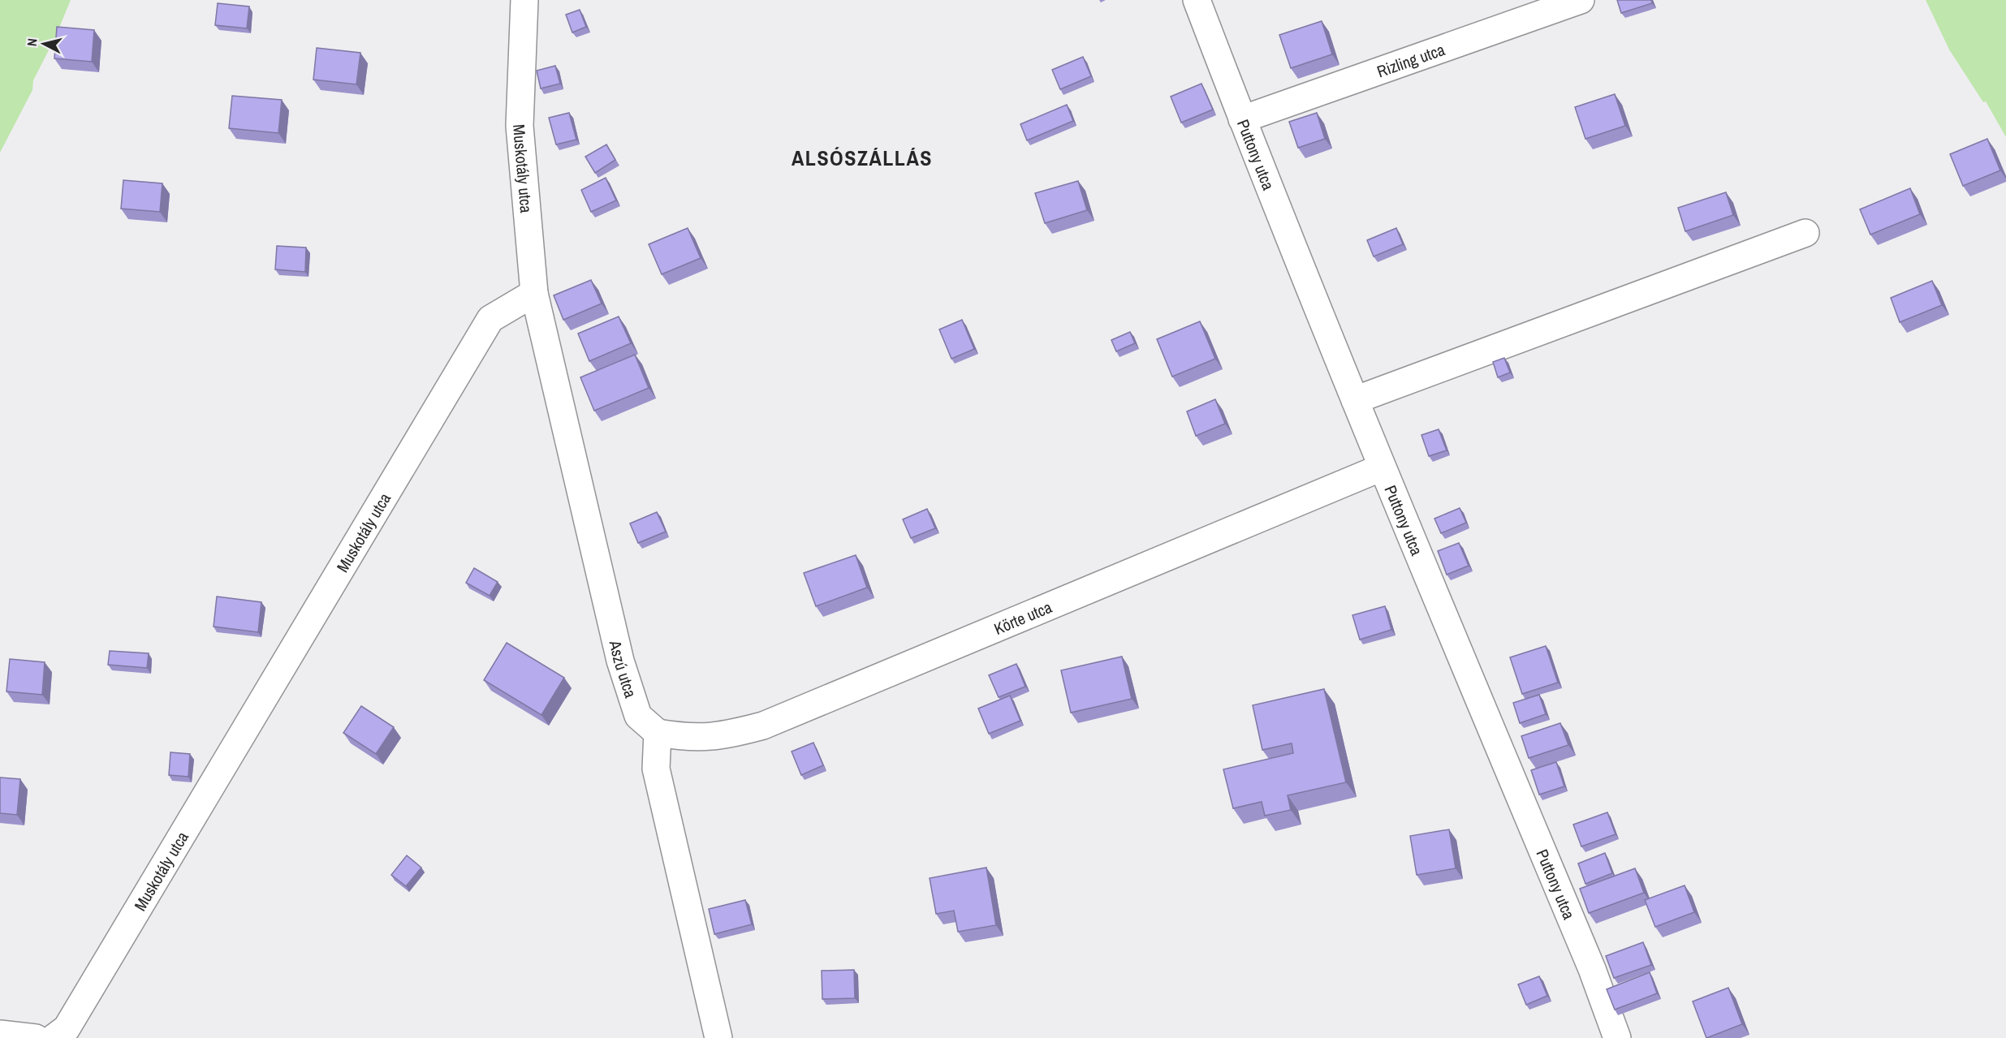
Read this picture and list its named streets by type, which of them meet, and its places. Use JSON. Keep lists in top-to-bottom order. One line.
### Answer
{"streets":{"street":["Rizling utca","Puttony utca","Muskotály utca","Körte utca","Aszú utca"]},"crossings":[["Rizling utca","Puttony utca"],["Puttony utca","Körte utca"],["Muskotály utca","Aszú utca"],["Körte utca","Aszú utca"]],"districts":["ALSÓSZÁLLÁS"],"north":"left"}
